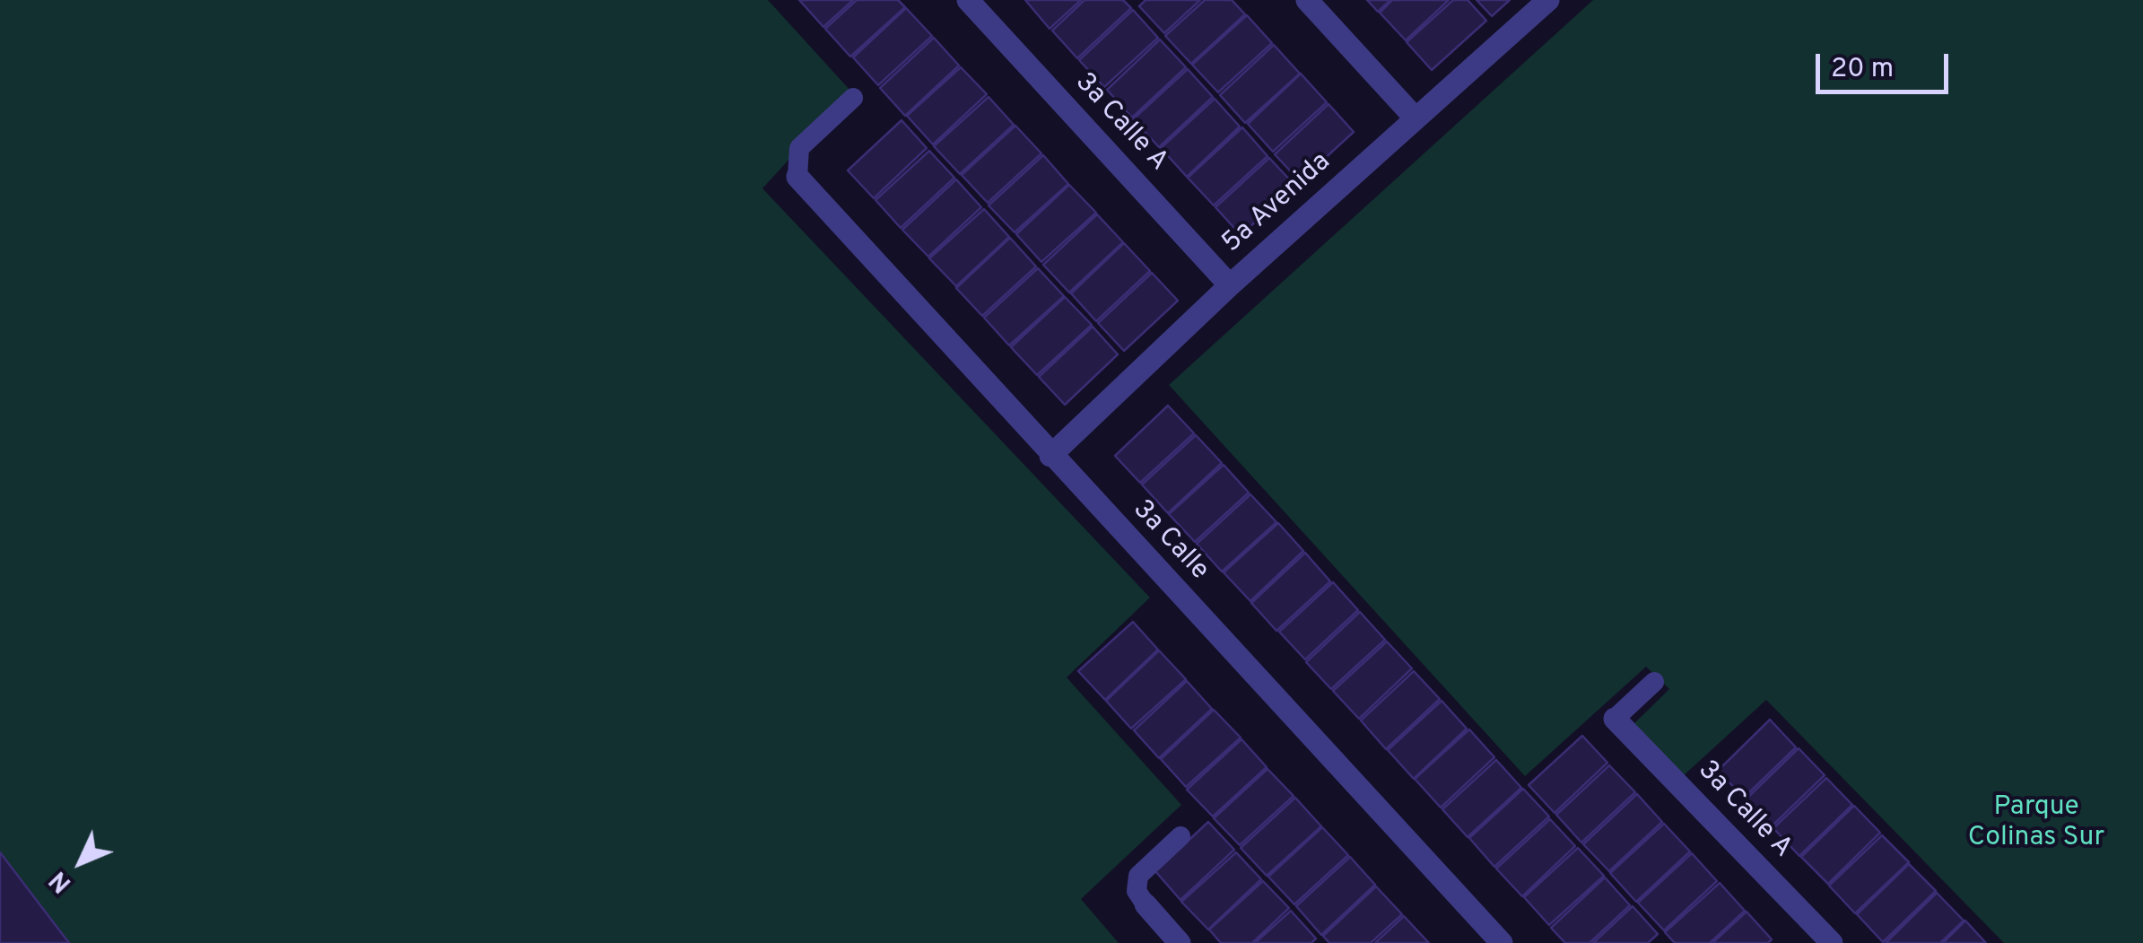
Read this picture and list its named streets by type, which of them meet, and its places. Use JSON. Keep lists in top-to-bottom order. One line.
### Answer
{"streets":{"street":["3a Calle A","5a Avenida","3a Calle"]},"crossings":[["3a Calle A","5a Avenida"],["5a Avenida","3a Calle"]],"parks":["Parque Colinas Sur"],"scale_bar":"20 m","north":"bottom left"}
